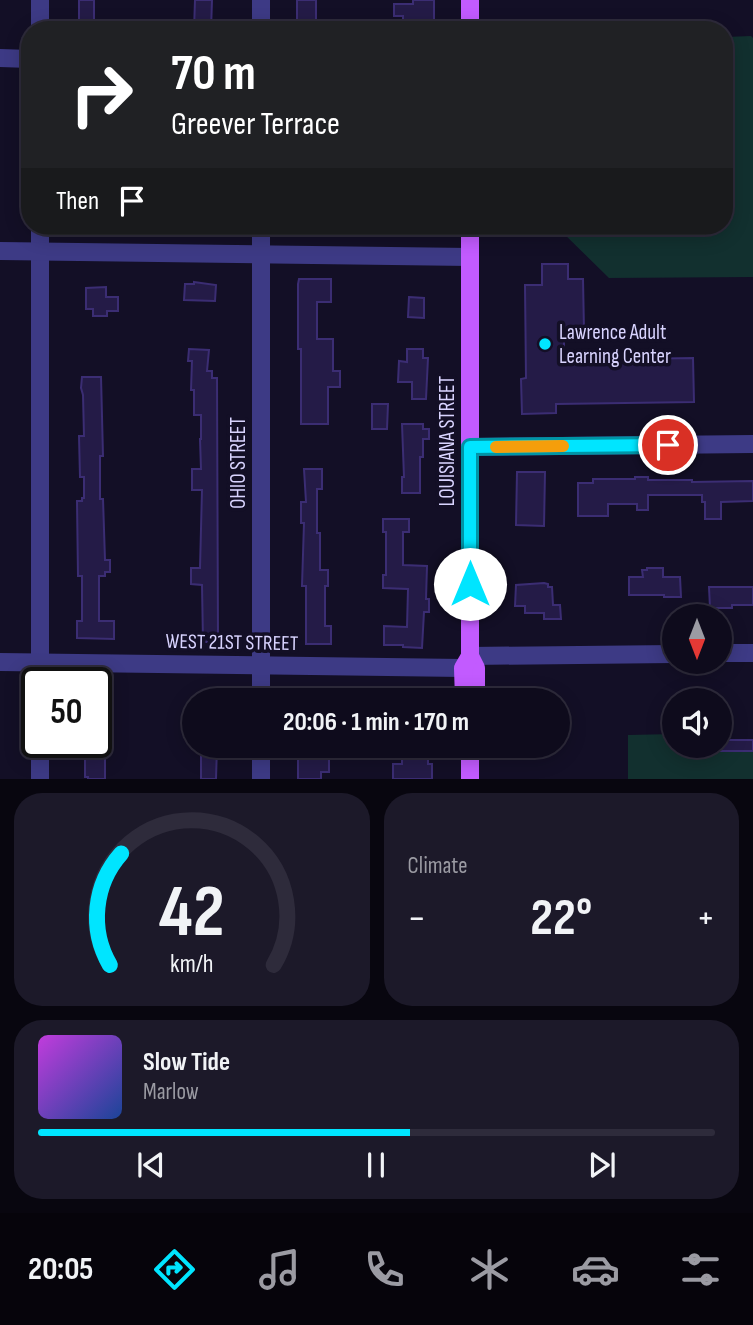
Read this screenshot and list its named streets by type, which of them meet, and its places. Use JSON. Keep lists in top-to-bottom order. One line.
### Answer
{"streets":{"main road":["LOUISIANA STREET"],"street":["OHIO STREET","WEST 21ST STREET"]},"crossings":[["LOUISIANA STREET","WEST 21ST STREET"],["OHIO STREET","WEST 21ST STREET"]],"places":["Lawrence Adult Learning Center"],"north":"bottom","page":{"turn":["70 m","Greever Terrace"],"then":"Then","limit":"50","trip":"20:06 · 1 min · 170 m","tile":"Climate","heat":["−","22°","+"],"song":["Slow Tide","Marlow"],"tabs":"20:05","gauge":["42","km/h"]}}
